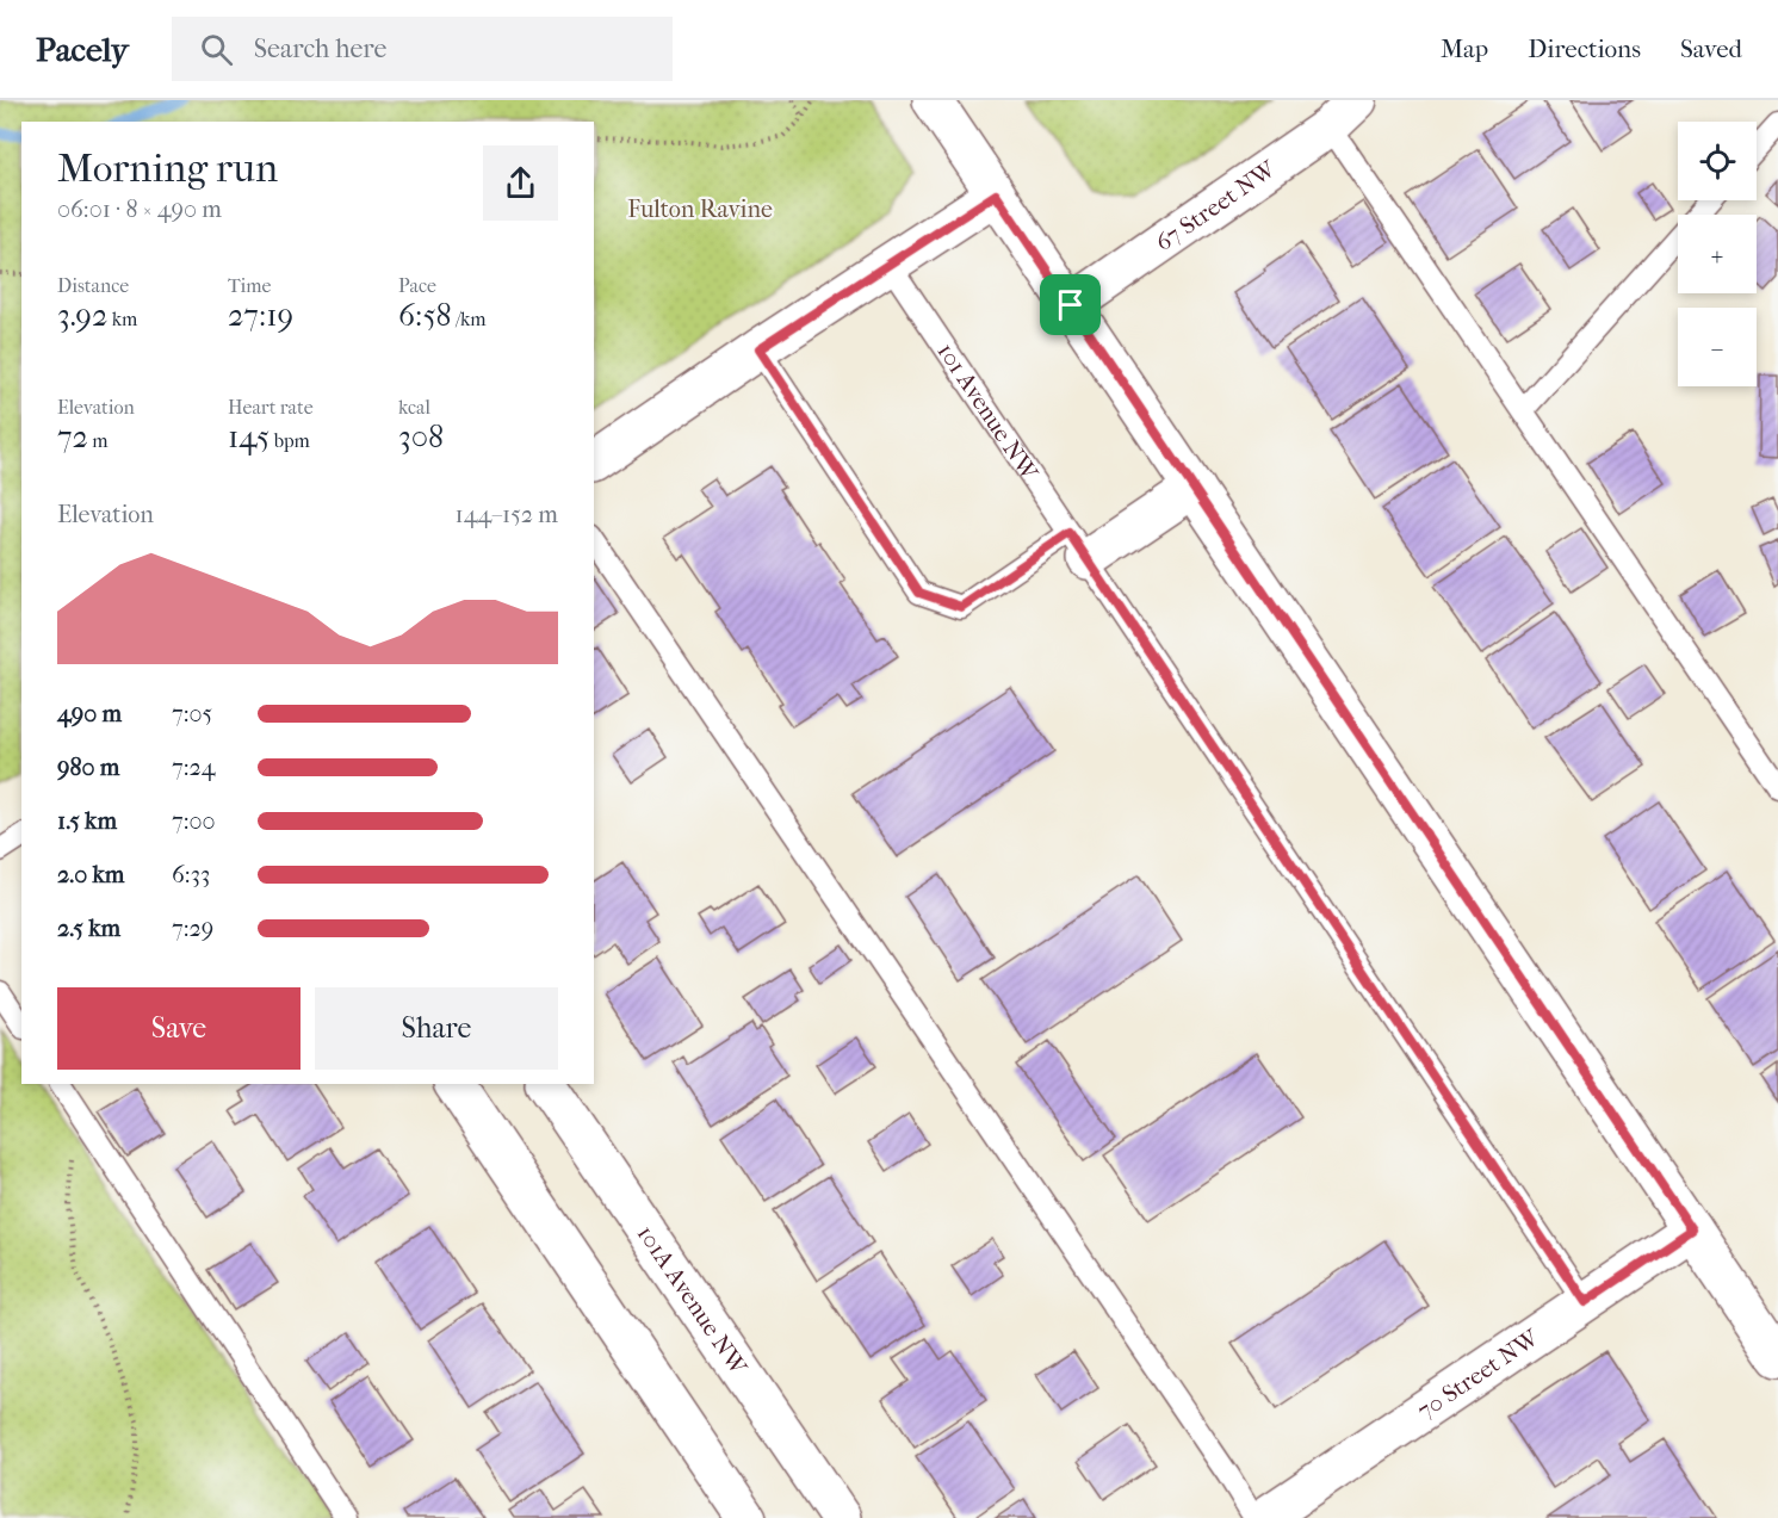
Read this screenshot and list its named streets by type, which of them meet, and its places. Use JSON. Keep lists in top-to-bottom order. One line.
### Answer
{"streets":{"street":["67 Street NW","101A Avenue NW","70 Street NW"],"lane":["101 Avenue NW"]},"crossings":[["101 Avenue NW","70 Street NW"]],"parks":["Fulton Ravine"],"page":{"header":"Pacely","search":"Search here","nav":["Map","Directions","Saved"],"map_buttons":["+","−"],"heading":["Morning run","06:01 · 8 × 490 m"],"stats":[["Distance","3.92 km"],["Time","27:19"],["Pace","6:58 /km"],["Elevation","72 m"],["Heart rate","145 bpm"],["kcal","308"]],"chart":["Elevation","144–152 m"],"list":[{"name":"490 m","note":"7:05"},{"name":"980 m","note":"7:24"},{"name":"1.5 km","note":"7:00"},{"name":"2.0 km","note":"6:33"},{"name":"2.5 km","note":"7:29"}],"buttons":["Save","Share"]}}
